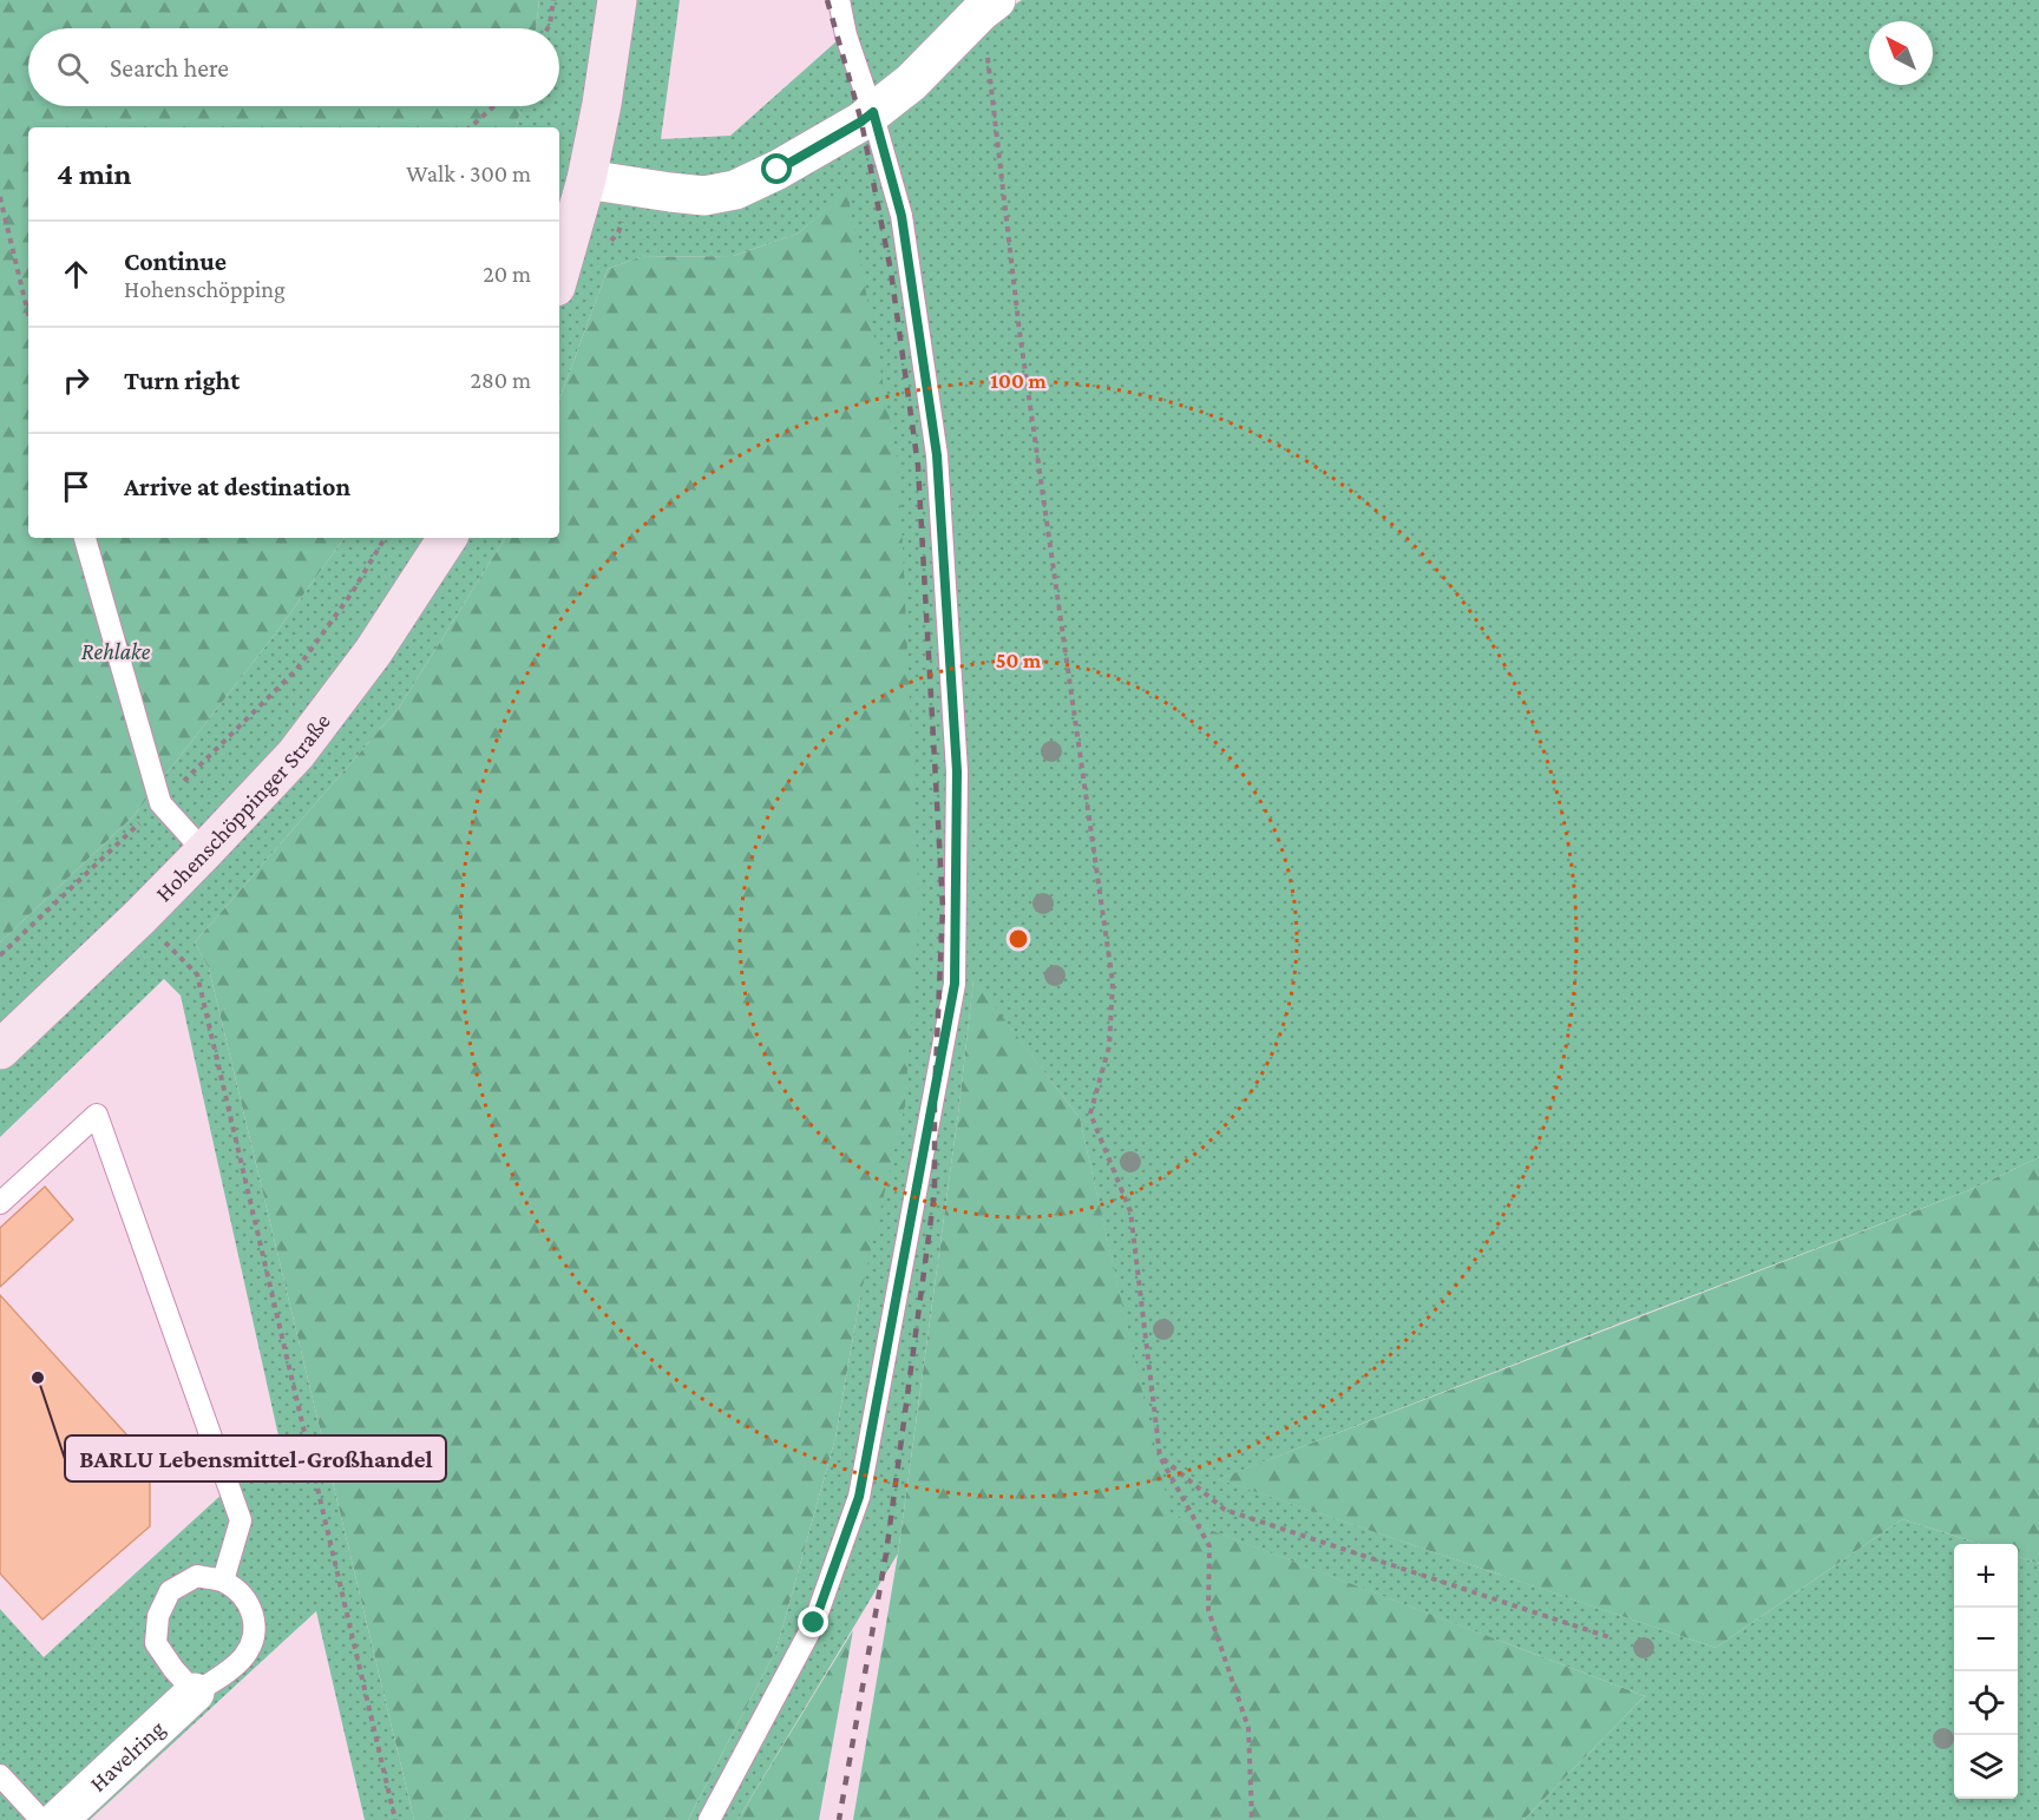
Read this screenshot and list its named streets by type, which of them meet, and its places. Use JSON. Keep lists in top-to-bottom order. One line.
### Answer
{"streets":{"main road":["Hohenschöppinger Straße"],"street":["Havelring"]},"parks":["Rehlake"],"places":["BARLU Lebensmittel-Großhandel"],"north":"top left","page":{"search":"Search here","heading":["4 min","Walk · 300 m"],"list":[["Continue","Hohenschöpping","20 m"],["Turn right","280 m"],"Arrive at destination"],"map_buttons":["+","−"]},"rings":["100 m","50 m"]}
